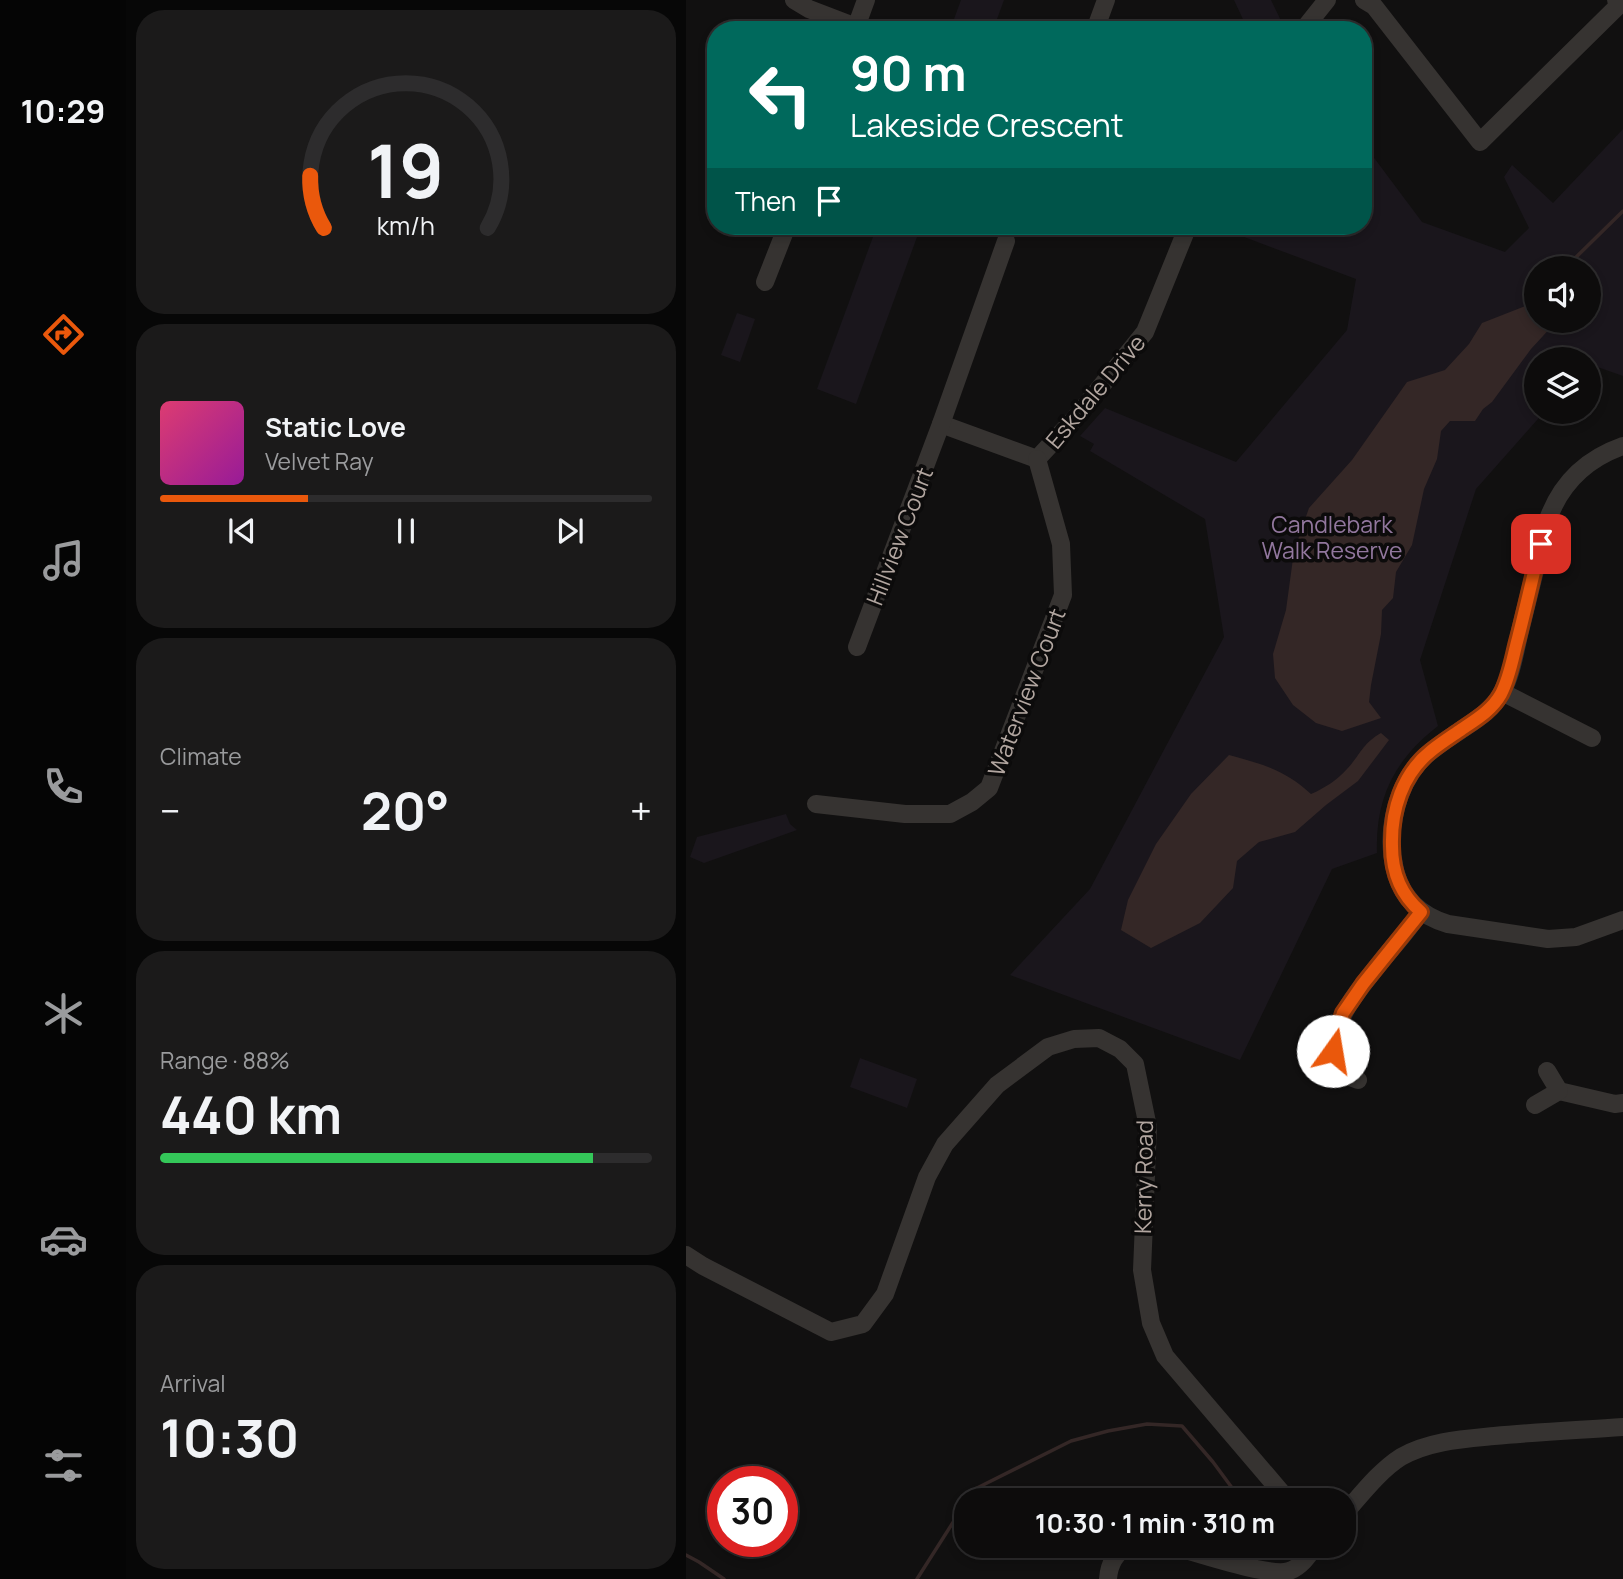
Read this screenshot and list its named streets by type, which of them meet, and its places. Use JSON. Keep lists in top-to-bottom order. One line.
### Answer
{"streets":{"street":["Eskdale Drive","Hillview Court","Waterview Court","Kerry Road"]},"crossings":[["Eskdale Drive","Hillview Court"],["Eskdale Drive","Waterview Court"]],"parks":["Candlebark Walk Reserve"],"page":{"tabs":"10:29","turn":["90 m","Lakeside Crescent"],"then":"Then","song":["Static Love","Velvet Ray"],"tile":["Climate",["Range · 88%","440 km"],["Arrival","10:30"]],"heat":["−","20°","+"],"limit":"30","trip":"10:30 · 1 min · 310 m","gauge":["19","km/h"]}}
